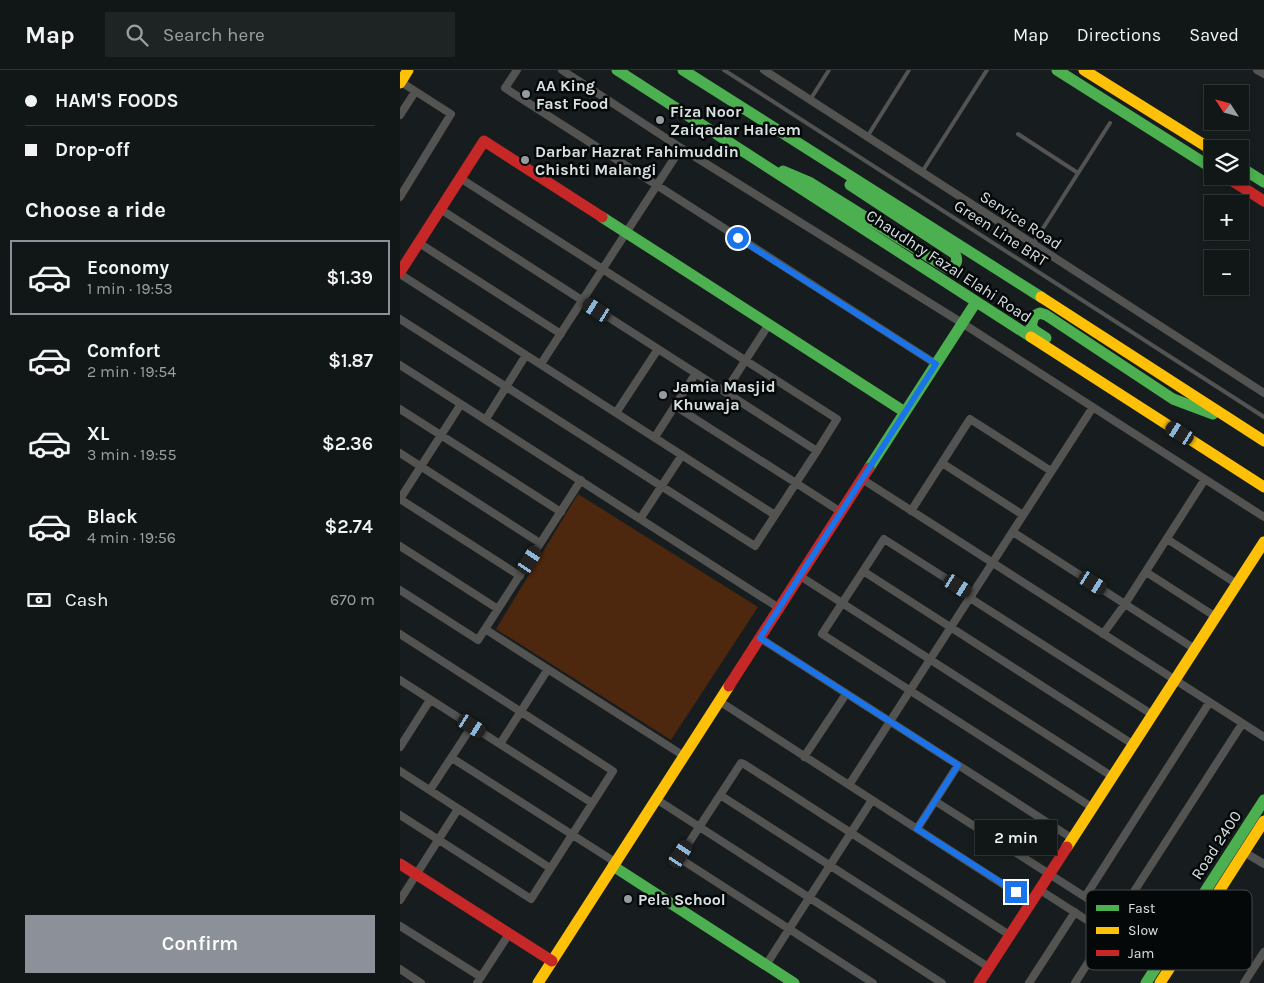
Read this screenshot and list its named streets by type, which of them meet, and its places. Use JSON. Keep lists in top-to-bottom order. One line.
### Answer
{"streets":{"street":["Service Road","Chaudhry Fazal Elahi Road","Road 2400"],"lane":["Green Line BRT"]},"places":["AA King Fast Food","Fiza Noor Zaiqadar Haleem","Darbar Hazrat Fahimuddin Chishti Malangi","Jamia Masjid Khuwaja","Pela School"],"legend":["Fast","Slow","Jam"],"north":"top left","page":{"header":"Map","search":"Search here","nav":["Map","Directions","Saved"],"banner":["HAM'S FOODS","Drop-off"],"map_buttons":["+","−"],"heading":"Choose a ride","list":[{"name":"Economy","note":"1 min · 19:53","value":"$1.39"},{"name":"Comfort","note":"2 min · 19:54","value":"$1.87"},{"name":"XL","note":"3 min · 19:55","value":"$2.36"},{"name":"Black","note":"4 min · 19:56","value":"$2.74"}],"pay":["Cash","670 m"],"bubble":"2 min","buttons":"Confirm"}}
